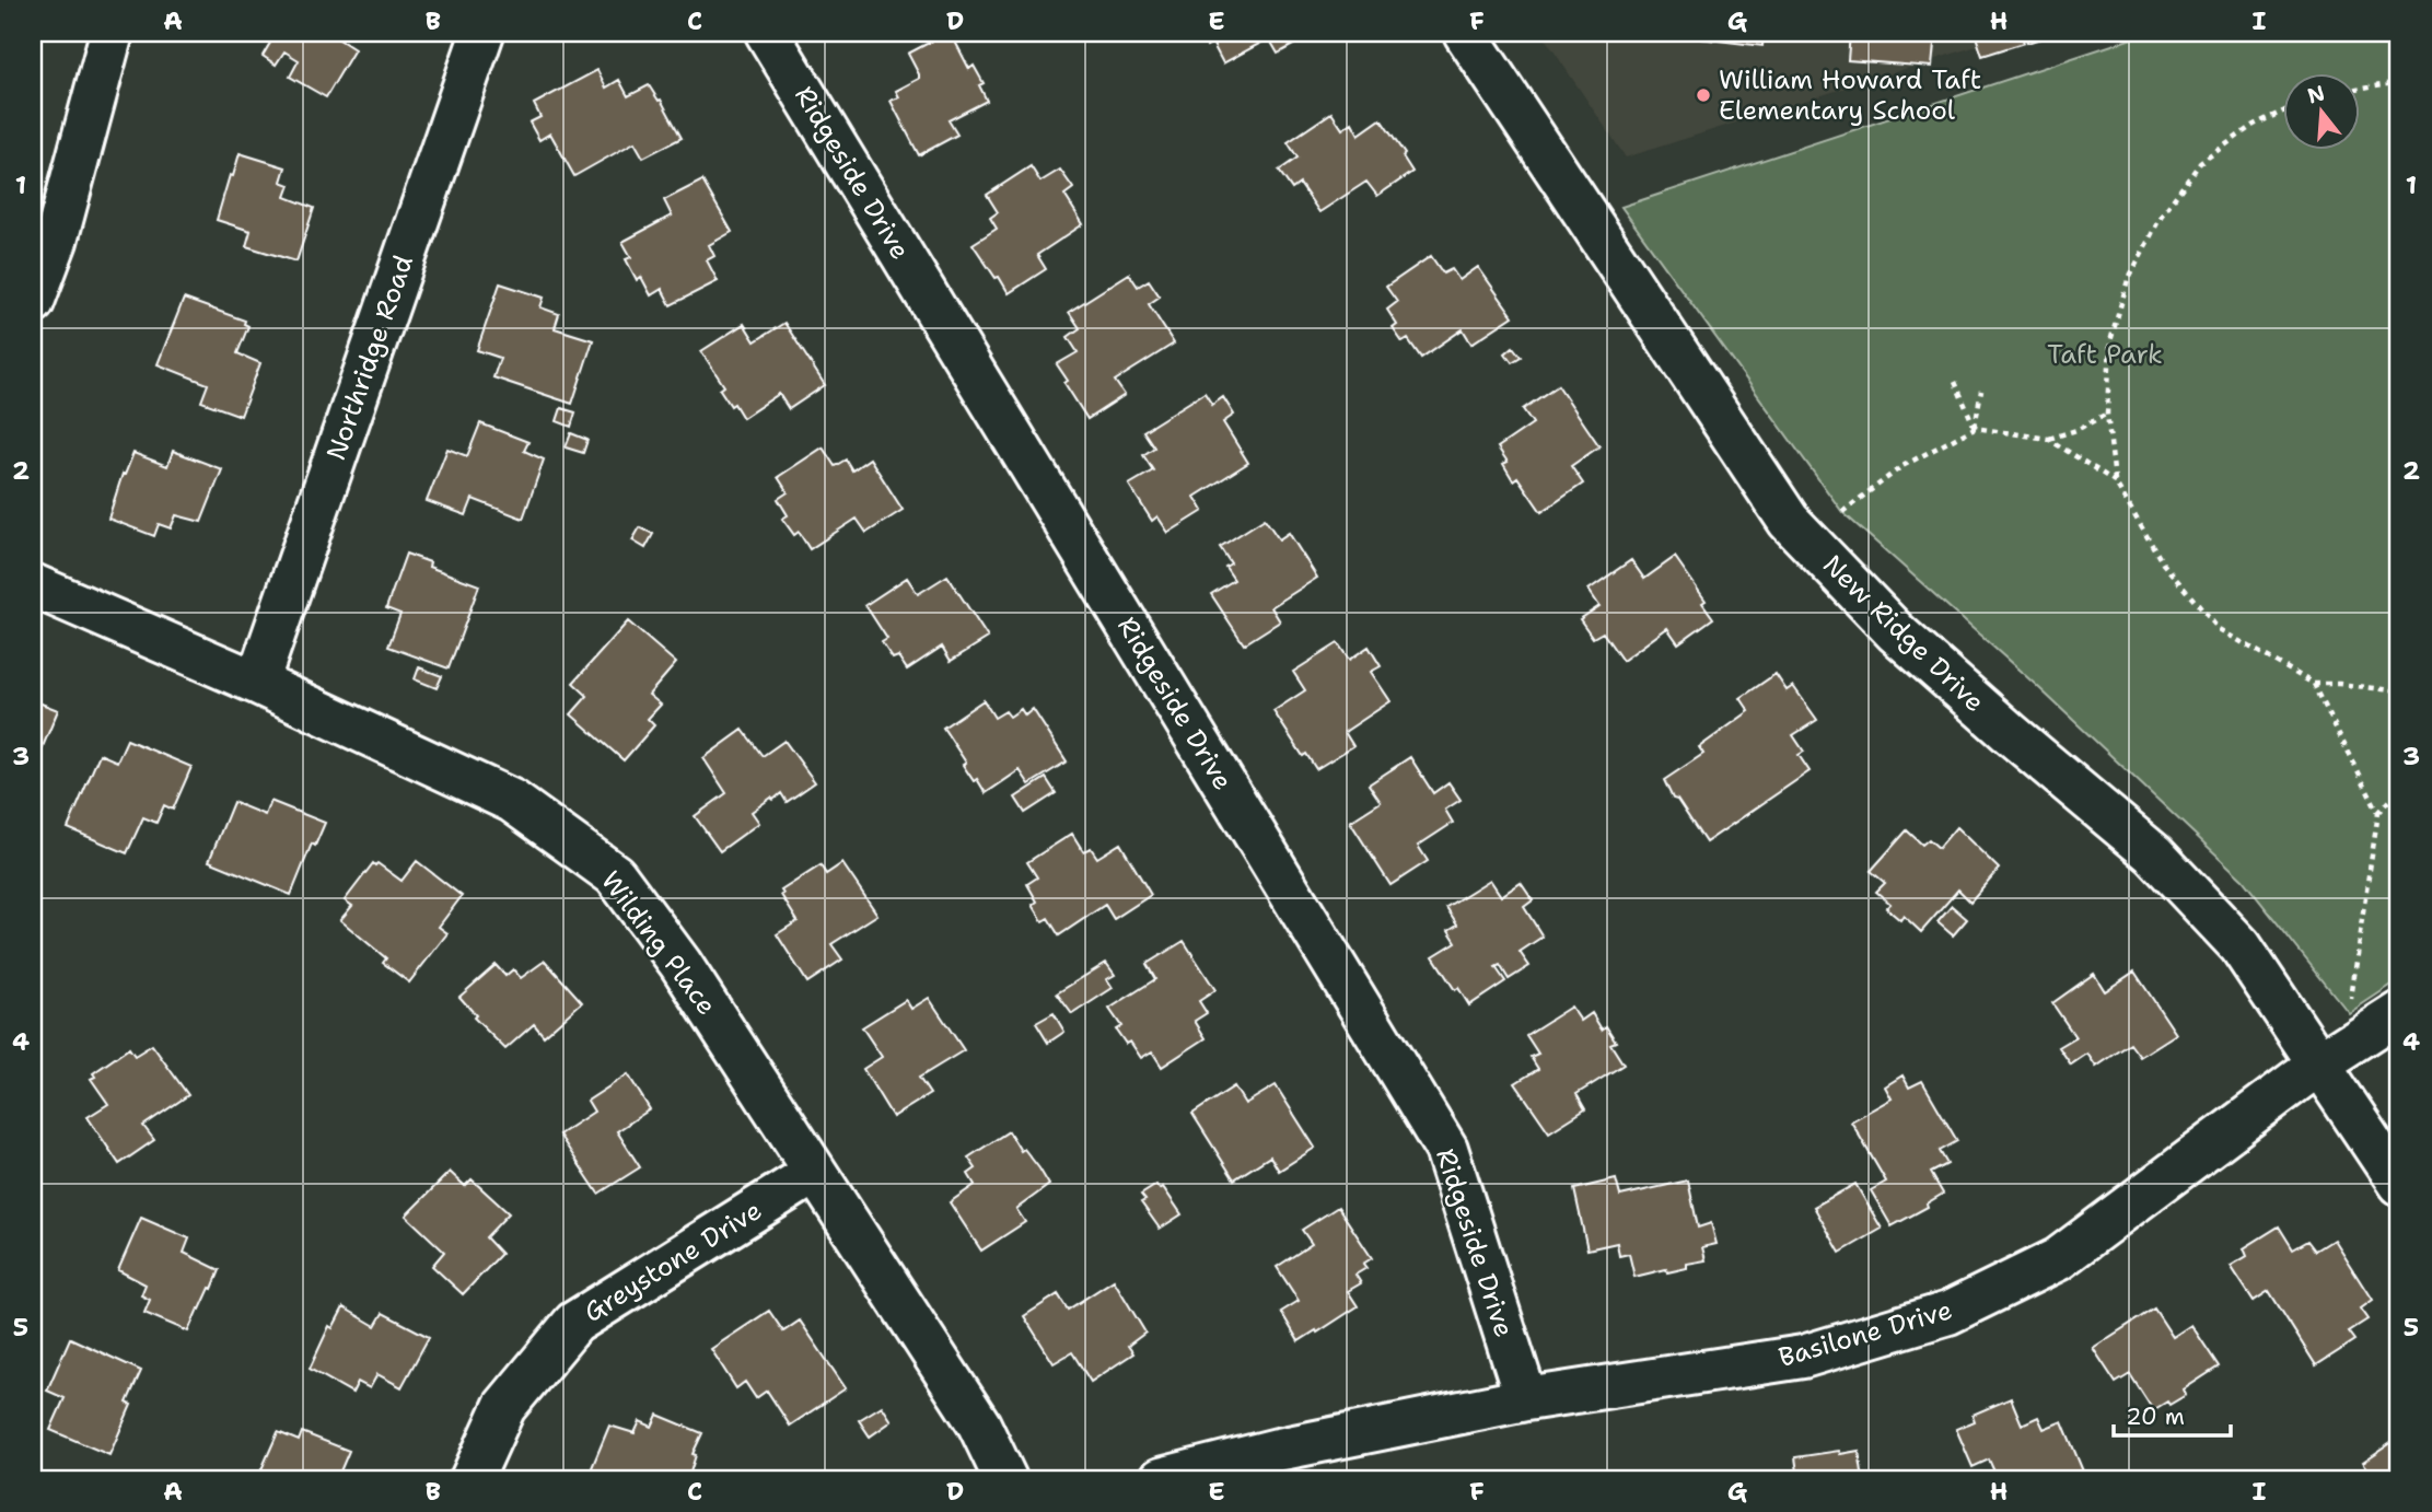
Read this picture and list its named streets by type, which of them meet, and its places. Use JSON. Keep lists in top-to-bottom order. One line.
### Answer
{"streets":{"street":["Ridgeside Drive","Northridge Road","New Ridge Drive","Wilding Place","Greystone Drive","Basilone Drive"]},"crossings":[["Ridgeside Drive","Basilone Drive"],["Northridge Road","Wilding Place"],["New Ridge Drive","Basilone Drive"],["Wilding Place","Greystone Drive"]],"parks":["Taft Park"],"places":["William Howard Taft Elementary School"],"scale_bar":"20 m","north":"top","grid":{"columns":["A","B","C","D","E","F","G","H","I"],"rows":["1","2","3","4","5"]}}
